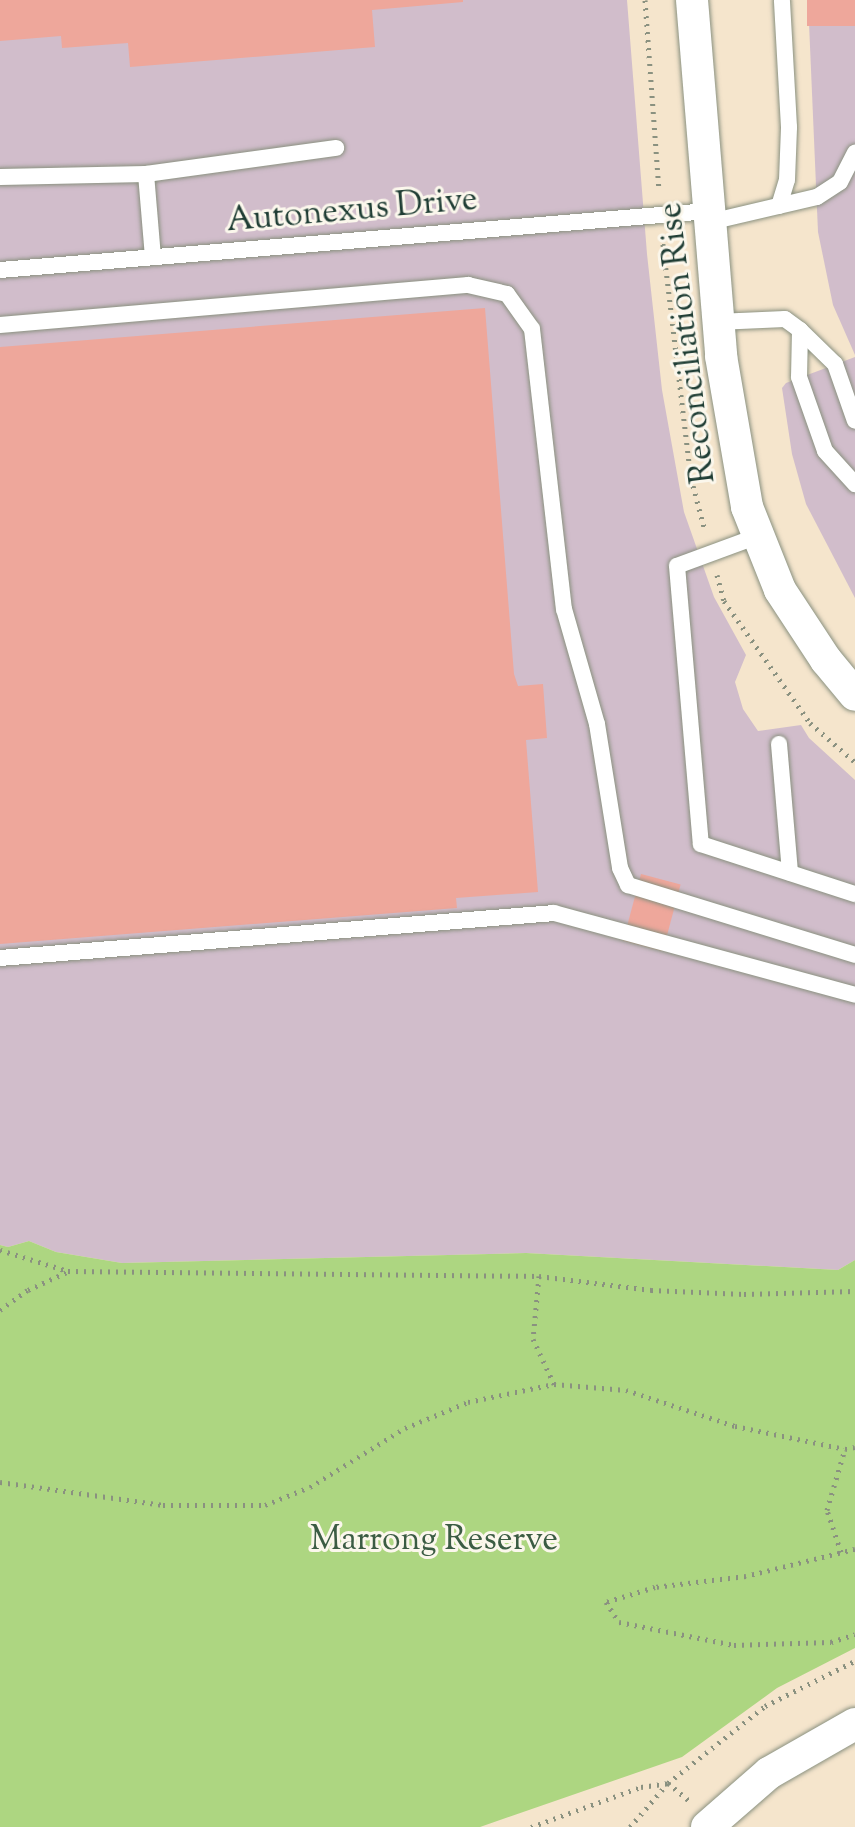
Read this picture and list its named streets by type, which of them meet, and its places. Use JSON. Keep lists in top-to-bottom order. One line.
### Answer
{"streets":{"street":["Reconciliation Rise"],"lane":["Autonexus Drive"]},"crossings":[["Autonexus Drive","Reconciliation Rise"]],"parks":["Marrong Reserve"]}
